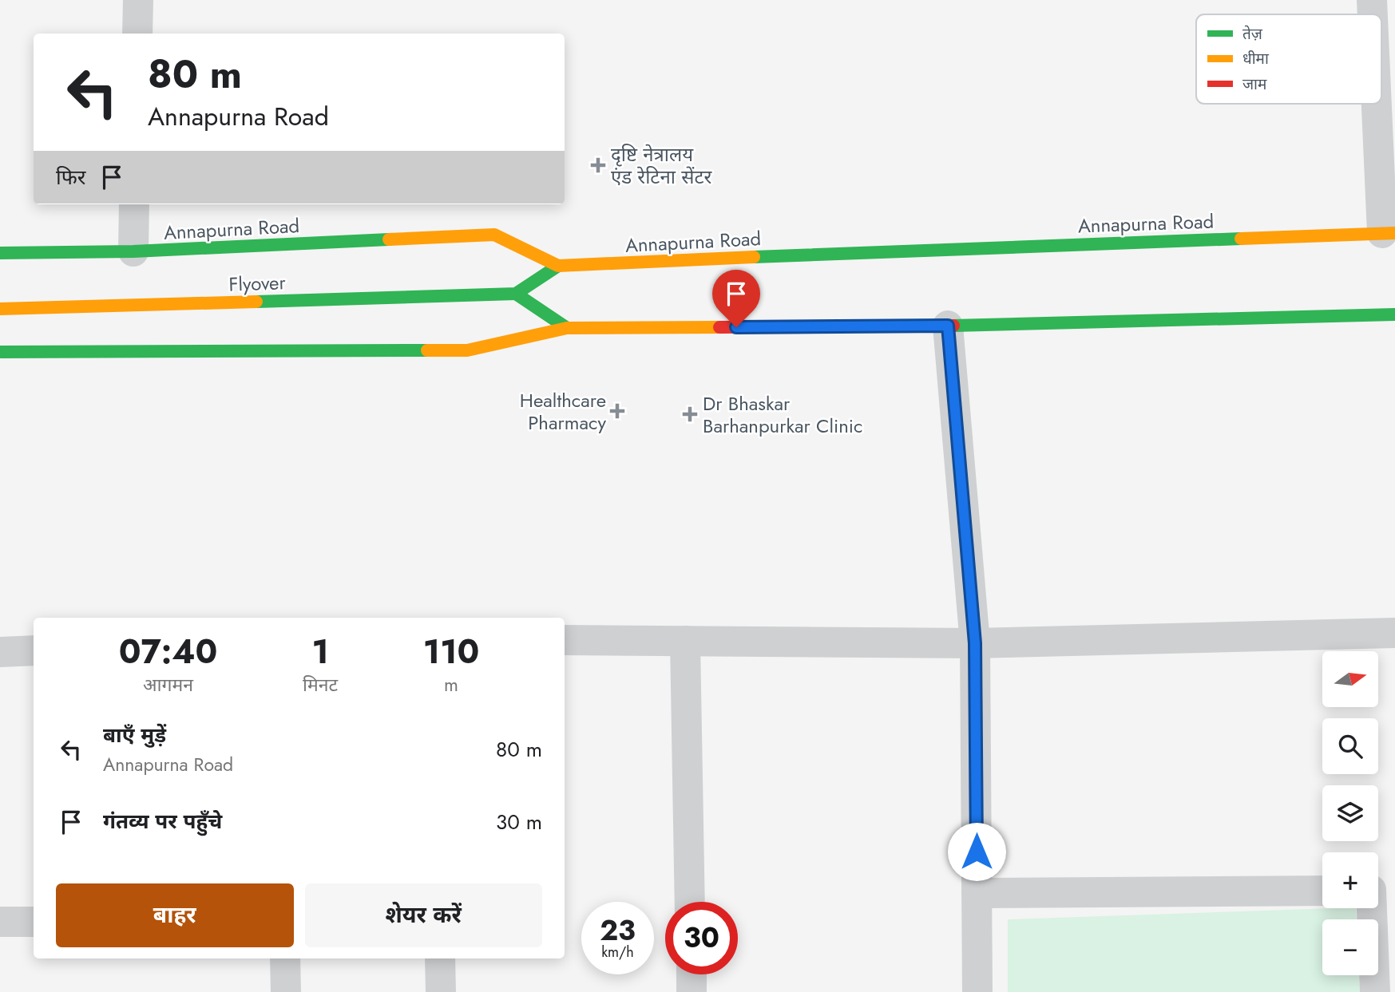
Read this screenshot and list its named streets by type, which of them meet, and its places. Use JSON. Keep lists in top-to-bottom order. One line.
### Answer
{"streets":{"main road":["Annapurna Road","Flyover"]},"places":{"health":["दृष्टि नेत्रालय एंड रेटिना सेंटर","Healthcare Pharmacy","Dr Bhaskar Barhanpurkar Clinic"]},"legend":["तेज़","धीमा","जाम"],"north":"right","page":{"turn":["80 m","Annapurna Road"],"then":"फिर","eta":["07:40","आगमन","1","मिनट","110","m"],"map_buttons":["+","−"],"list":[{"name":"बाएँ मुड़ें","note":"Annapurna Road","value":"80 m"},{"name":"गंतव्य पर पहुँचे","value":"30 m"}],"buttons":["बाहर","शेयर करें"],"speed":"23 km/h","limit":"30"}}
